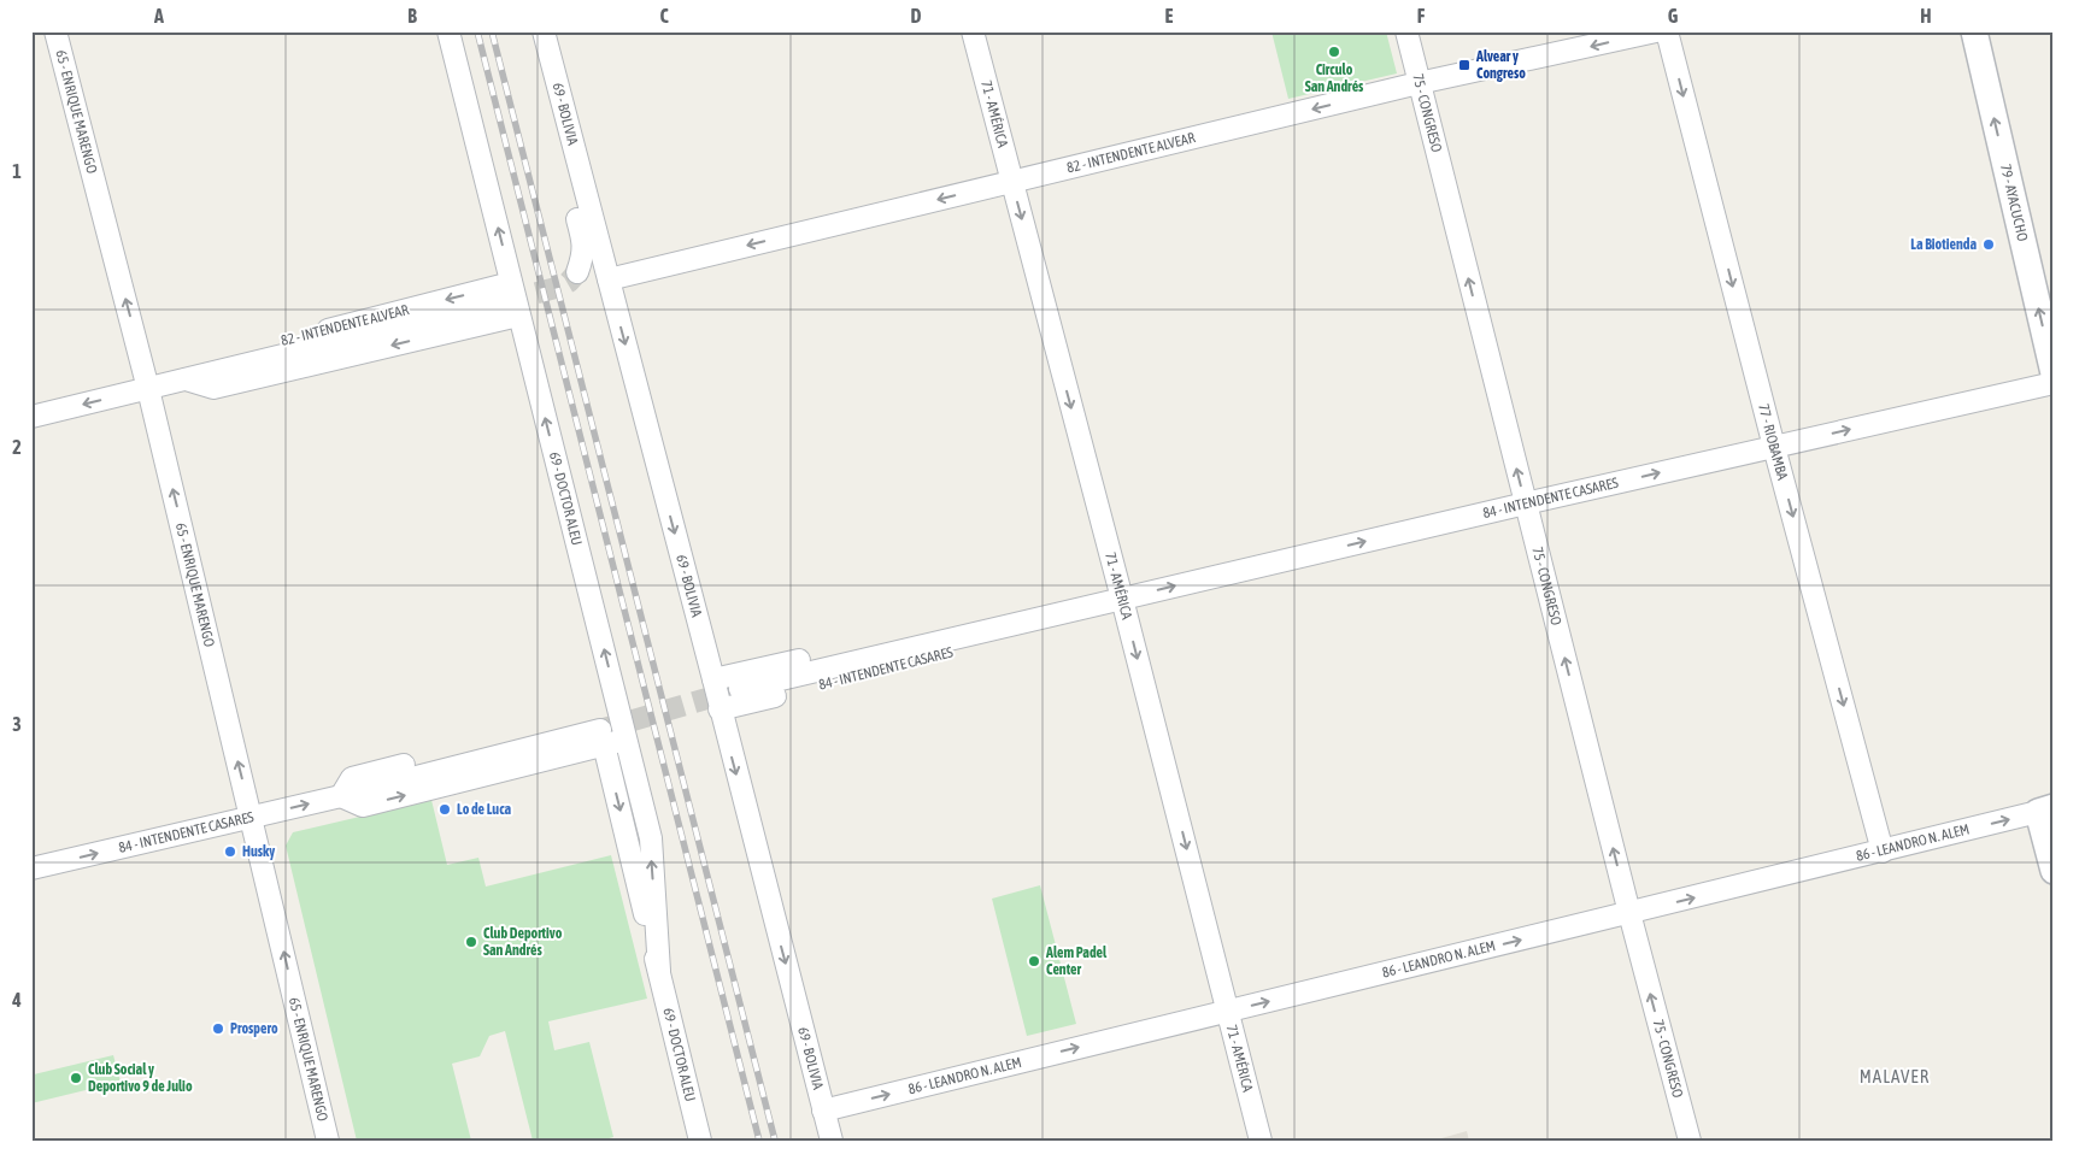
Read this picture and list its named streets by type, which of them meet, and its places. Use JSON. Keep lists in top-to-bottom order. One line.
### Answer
{"streets":{"street":["65 - ENRIQUE MARENGO","69 - BOLIVIA","71 - AMÉRICA","75 - CONGRESO","82 - INTENDENTE ALVEAR","79 - AYACUCHO","77 - RIOBAMBA","84 - INTENDENTE CASARES","69 - DOCTOR ALEU","86 - LEANDRO N. ALEM"]},"crossings":[["65 - ENRIQUE MARENGO","82 - INTENDENTE ALVEAR"],["65 - ENRIQUE MARENGO","84 - INTENDENTE CASARES"],["69 - BOLIVIA","82 - INTENDENTE ALVEAR"],["69 - BOLIVIA","84 - INTENDENTE CASARES"],["69 - BOLIVIA","86 - LEANDRO N. ALEM"],["71 - AMÉRICA","82 - INTENDENTE ALVEAR"],["71 - AMÉRICA","84 - INTENDENTE CASARES"],["71 - AMÉRICA","86 - LEANDRO N. ALEM"],["75 - CONGRESO","82 - INTENDENTE ALVEAR"],["75 - CONGRESO","84 - INTENDENTE CASARES"],["75 - CONGRESO","86 - LEANDRO N. ALEM"],["82 - INTENDENTE ALVEAR","69 - DOCTOR ALEU"],["77 - RIOBAMBA","84 - INTENDENTE CASARES"],["77 - RIOBAMBA","86 - LEANDRO N. ALEM"],["84 - INTENDENTE CASARES","69 - DOCTOR ALEU"]],"one_way":["65 - ENRIQUE MARENGO","69 - BOLIVIA","71 - AMÉRICA","75 - CONGRESO","82 - INTENDENTE ALVEAR","79 - AYACUCHO","77 - RIOBAMBA","84 - INTENDENTE CASARES","86 - LEANDRO N. ALEM"],"districts":["MALAVER"],"places":{"other":["Circulo San Andrés","La Biotienda","Lo de Luca","Husky","Club Deportivo San Andrés","Alem Padel Center","Prospero","Club Social y Deportivo 9 de Julio"],"transit":["Alvear y Congreso"]},"grid":{"columns":["A","B","C","D","E","F","G","H"],"rows":["1","2","3","4"]}}
